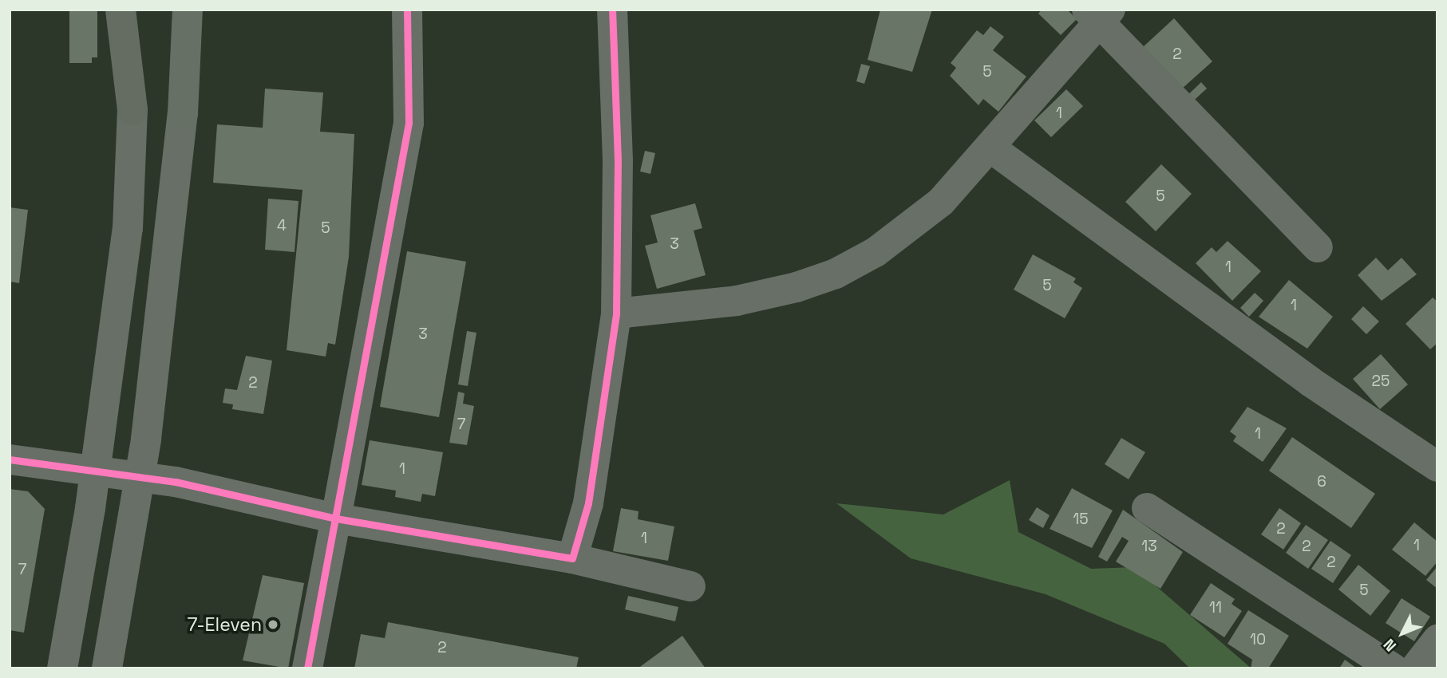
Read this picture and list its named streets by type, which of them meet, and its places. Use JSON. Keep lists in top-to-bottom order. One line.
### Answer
{"places":["7-Eleven"],"house_numbers":["2","5","1","5","4","5","3","1","5","1","3","25","2","7","1","1","6","15","2","1","1","13","2","2","7","5","11","10","2"],"north":"bottom left"}
